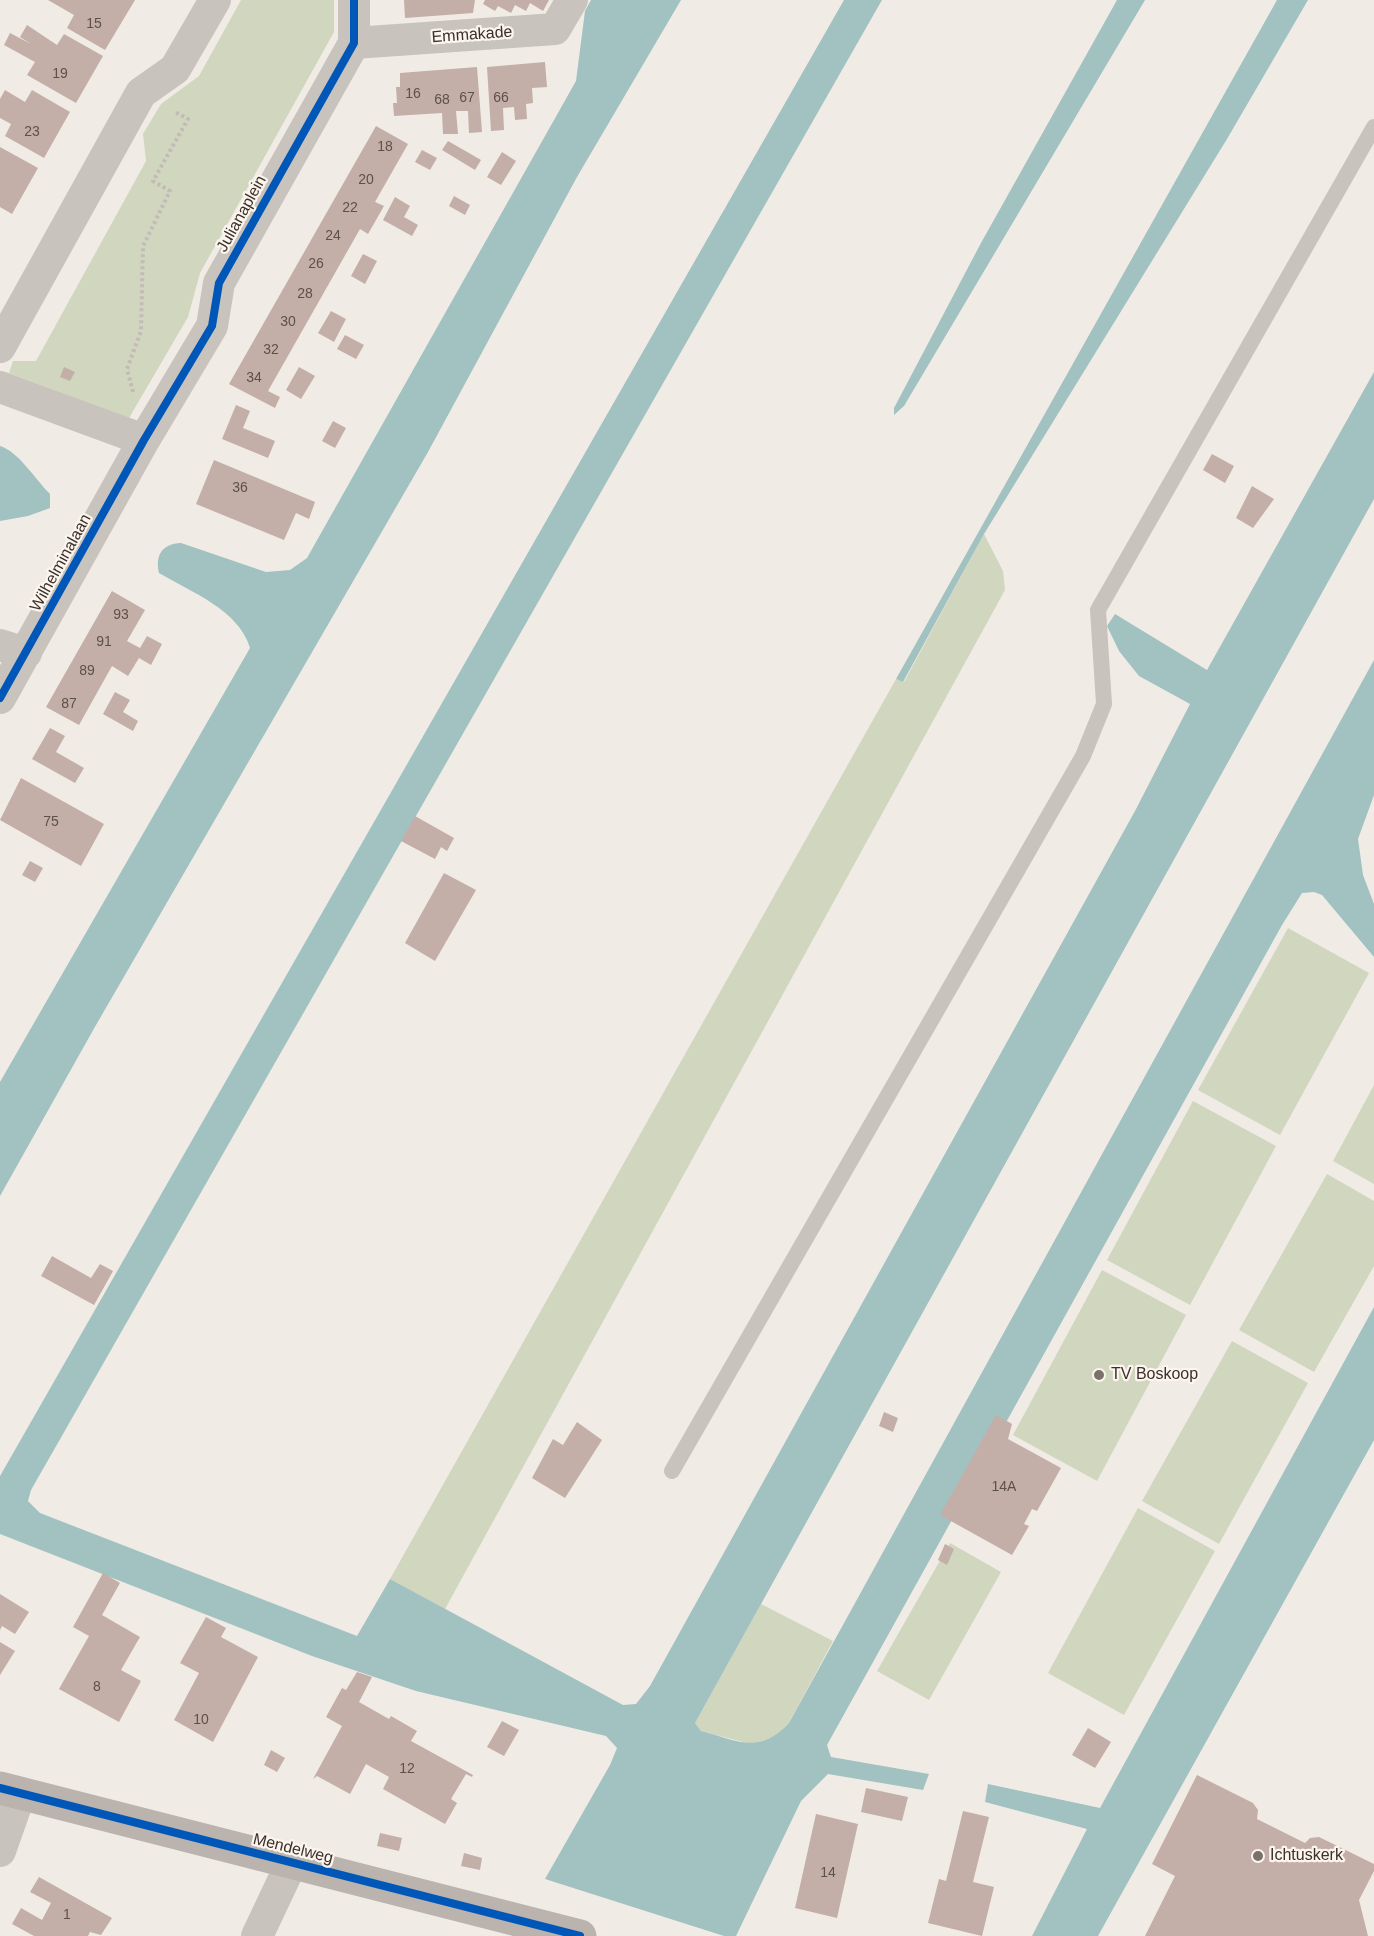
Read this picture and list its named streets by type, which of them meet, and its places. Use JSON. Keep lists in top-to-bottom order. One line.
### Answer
{"streets":{"street":["Emmakade","Julianaplein","Wilhelminalaan","Mendelweg"]},"crossings":[["Emmakade","Julianaplein"],["Julianaplein","Wilhelminalaan"]],"places":["TV Boskoop","Ichtuskerk"],"house_numbers":["15","19","16","67","66","68","23","18","20","22","24","26","28","30","32","34","36","93","91","89","87","75","14A","8","10","12","14","1"]}
